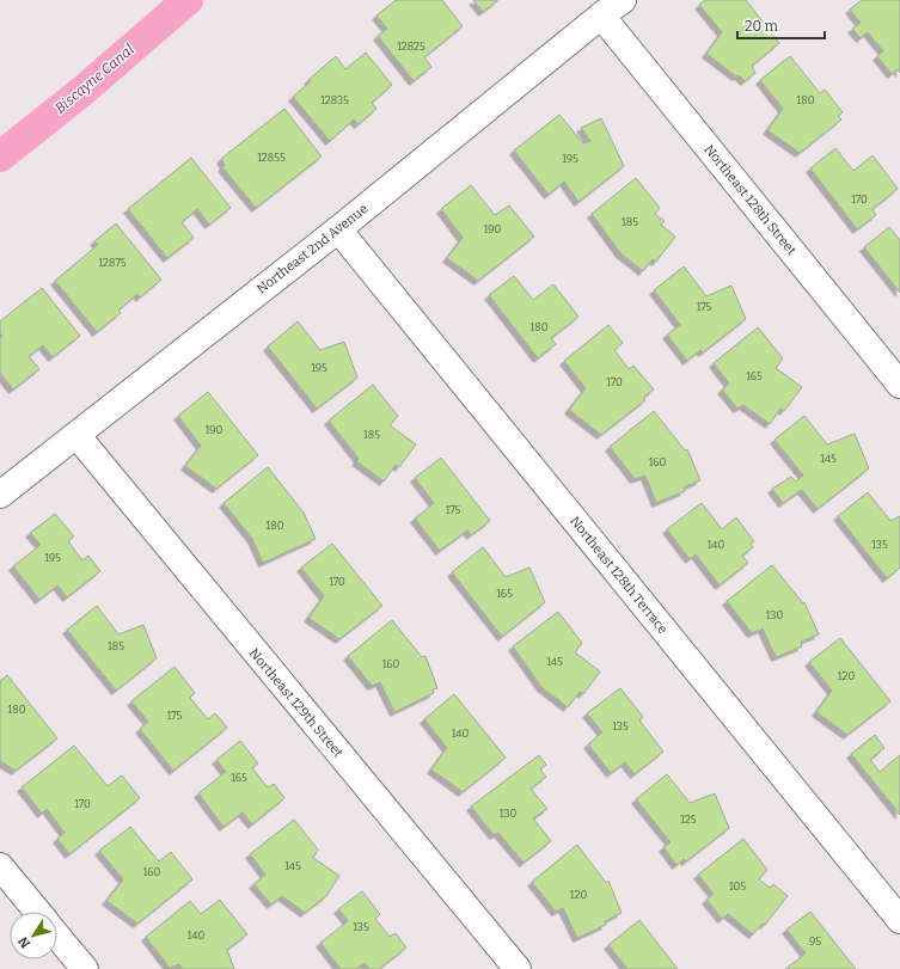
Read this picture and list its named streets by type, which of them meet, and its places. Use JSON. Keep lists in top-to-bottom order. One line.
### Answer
{"streets":{"street":["Northeast 128th Street","Northeast 2nd Avenue","Northeast 128th Terrace","Northeast 129th Street"]},"crossings":[["Northeast 128th Street","Northeast 2nd Avenue"],["Northeast 2nd Avenue","Northeast 128th Terrace"],["Northeast 2nd Avenue","Northeast 129th Street"]],"water":["Biscayne Canal"],"house_numbers":["12825","12835","180","12855","195","170","185","190","12875","175","180","195","165","170","190","185","145","160","175","180","140","135","195","170","165","130","185","145","160","120","180","175","135","140","165","170","130","125","145","160","105","120","135","140","95"],"scale_bar":"20 m","north":"bottom left"}
